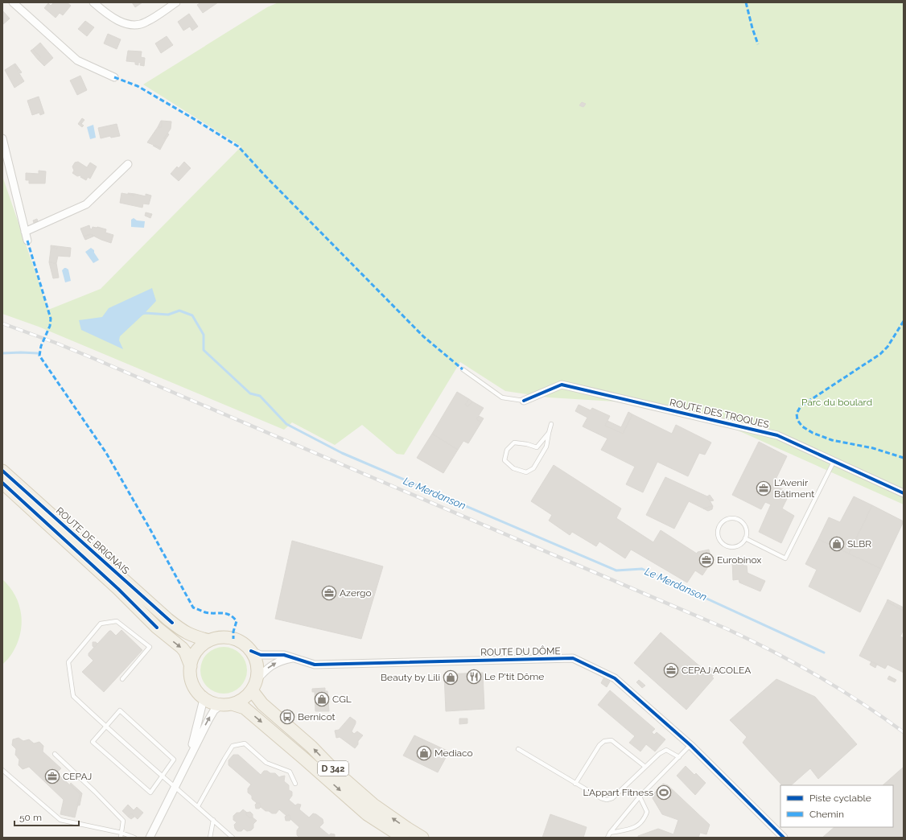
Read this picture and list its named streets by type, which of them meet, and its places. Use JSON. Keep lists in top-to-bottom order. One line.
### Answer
{"streets":{"main road":["ROUTE DE BRIGNAIS","D 342"],"street":["ROUTE DES TROQUES","ROUTE DU DÔME"]},"crossings":[["ROUTE DE BRIGNAIS","ROUTE DU DÔME"],["ROUTE DE BRIGNAIS","D 342"],["ROUTE DU DÔME","D 342"]],"water":["Le Merdanson"],"parks":["Parc du boulard"],"places":{"office":["L'Avenir Bâtiment","Eurobinox","Azergo","CEPAJ ACOLEA","CEPAJ"],"shop":["SLBR","Beauty by Lili","CGL","Mediaco"],"restaurant":["Le P'tit Dôme"],"bus stop":["Bernicot"],"sports":["L'Appart Fitness"]},"legend":["Piste cyclable","Chemin"],"scale_bar":"50 m"}
